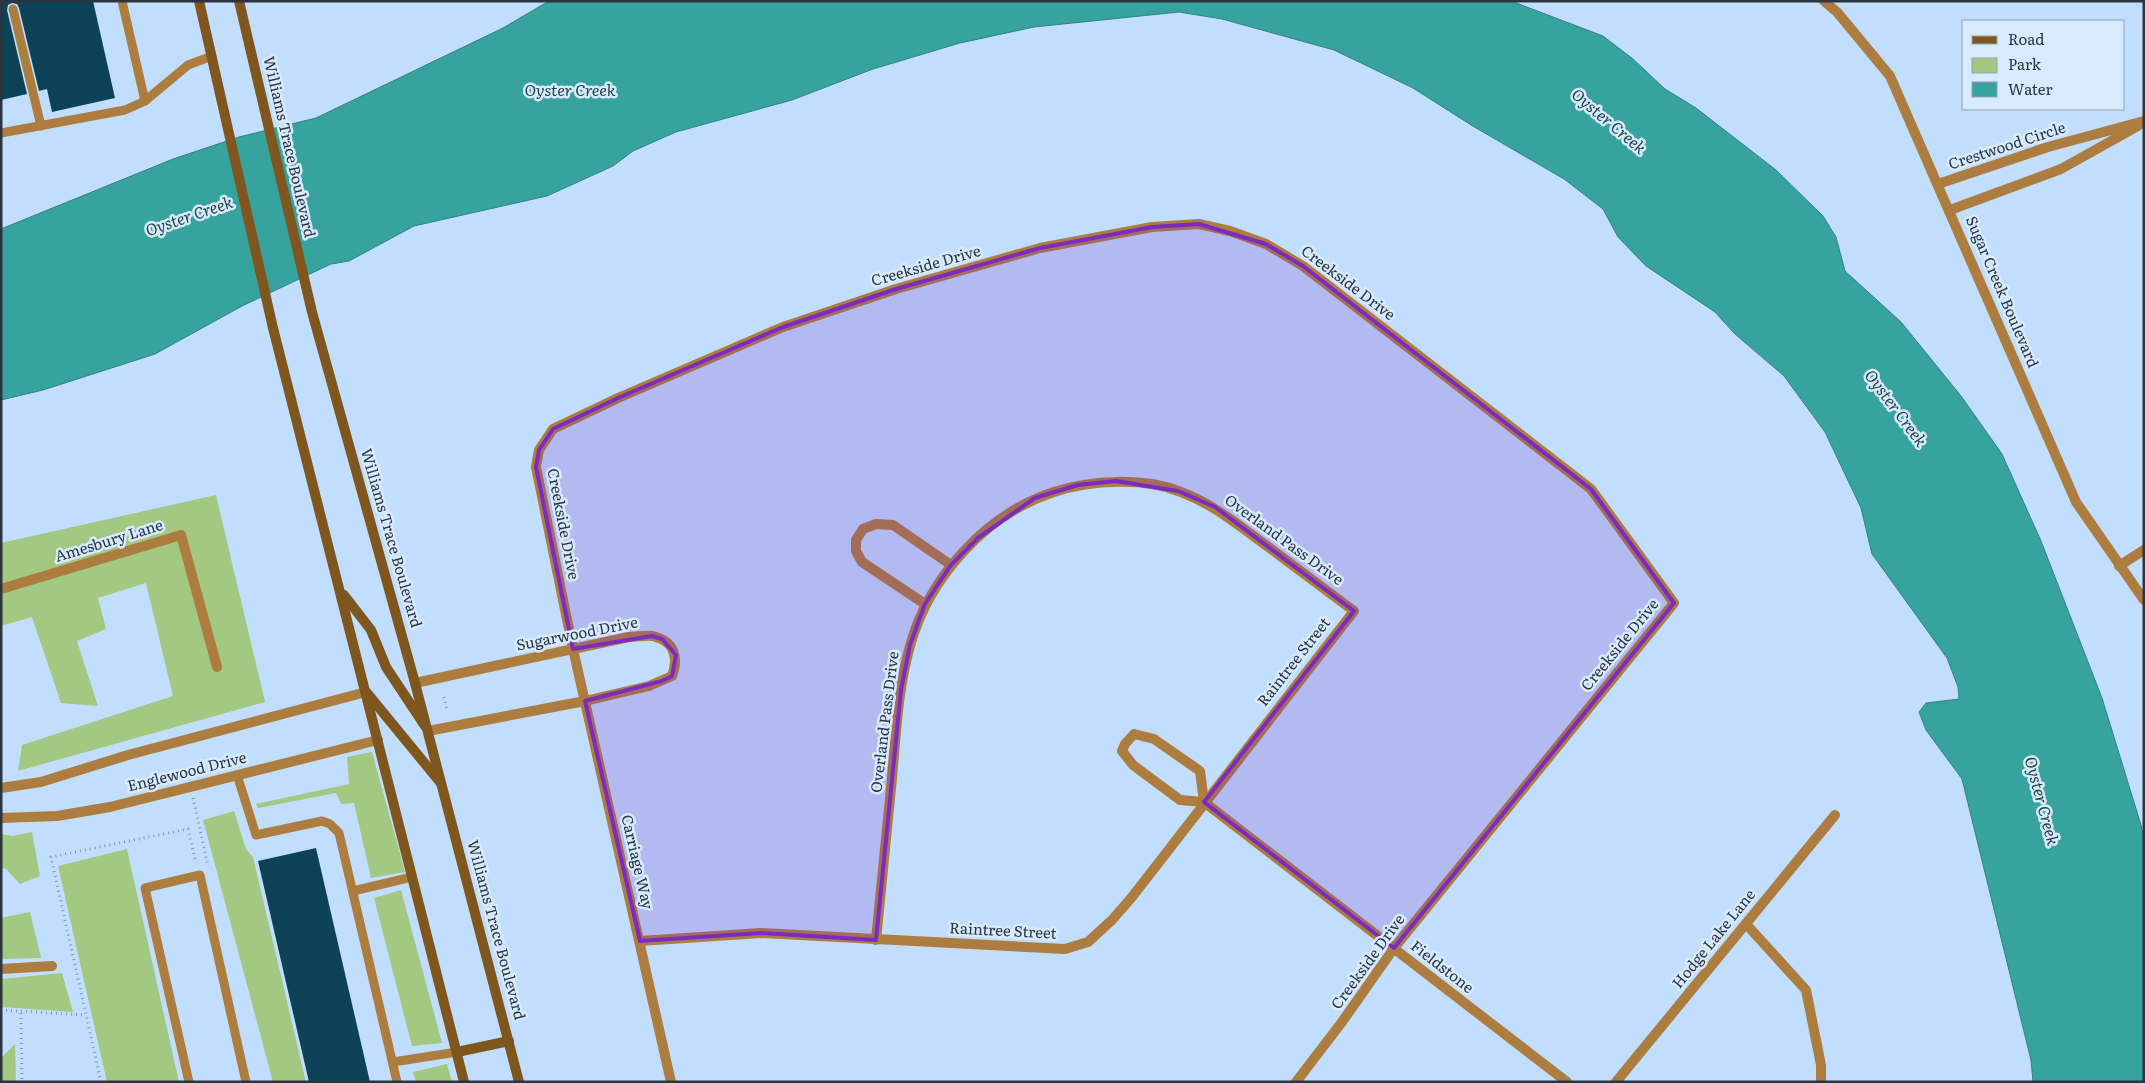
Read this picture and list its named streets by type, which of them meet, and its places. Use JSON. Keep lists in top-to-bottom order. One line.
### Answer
{"streets":{"main road":["Williams Trace Boulevard"],"street":["Crestwood Circle","Creekside Drive","Sugar Creek Boulevard","Overland Pass Drive","Amesbury Lane","Sugarwood Drive","Raintree Street","Englewood Drive","Carriage Way","Hodge Lake Lane","Fieldstone"]},"crossings":[["Crestwood Circle","Sugar Creek Boulevard"],["Williams Trace Boulevard","Sugarwood Drive"],["Creekside Drive","Sugarwood Drive"],["Creekside Drive","Carriage Way"],["Creekside Drive","Fieldstone"],["Overland Pass Drive","Raintree Street"],["Sugarwood Drive","Carriage Way"],["Raintree Street","Carriage Way"],["Raintree Street","Fieldstone"]],"water":["Oyster Creek"],"legend":["Road","Park","Water"]}
